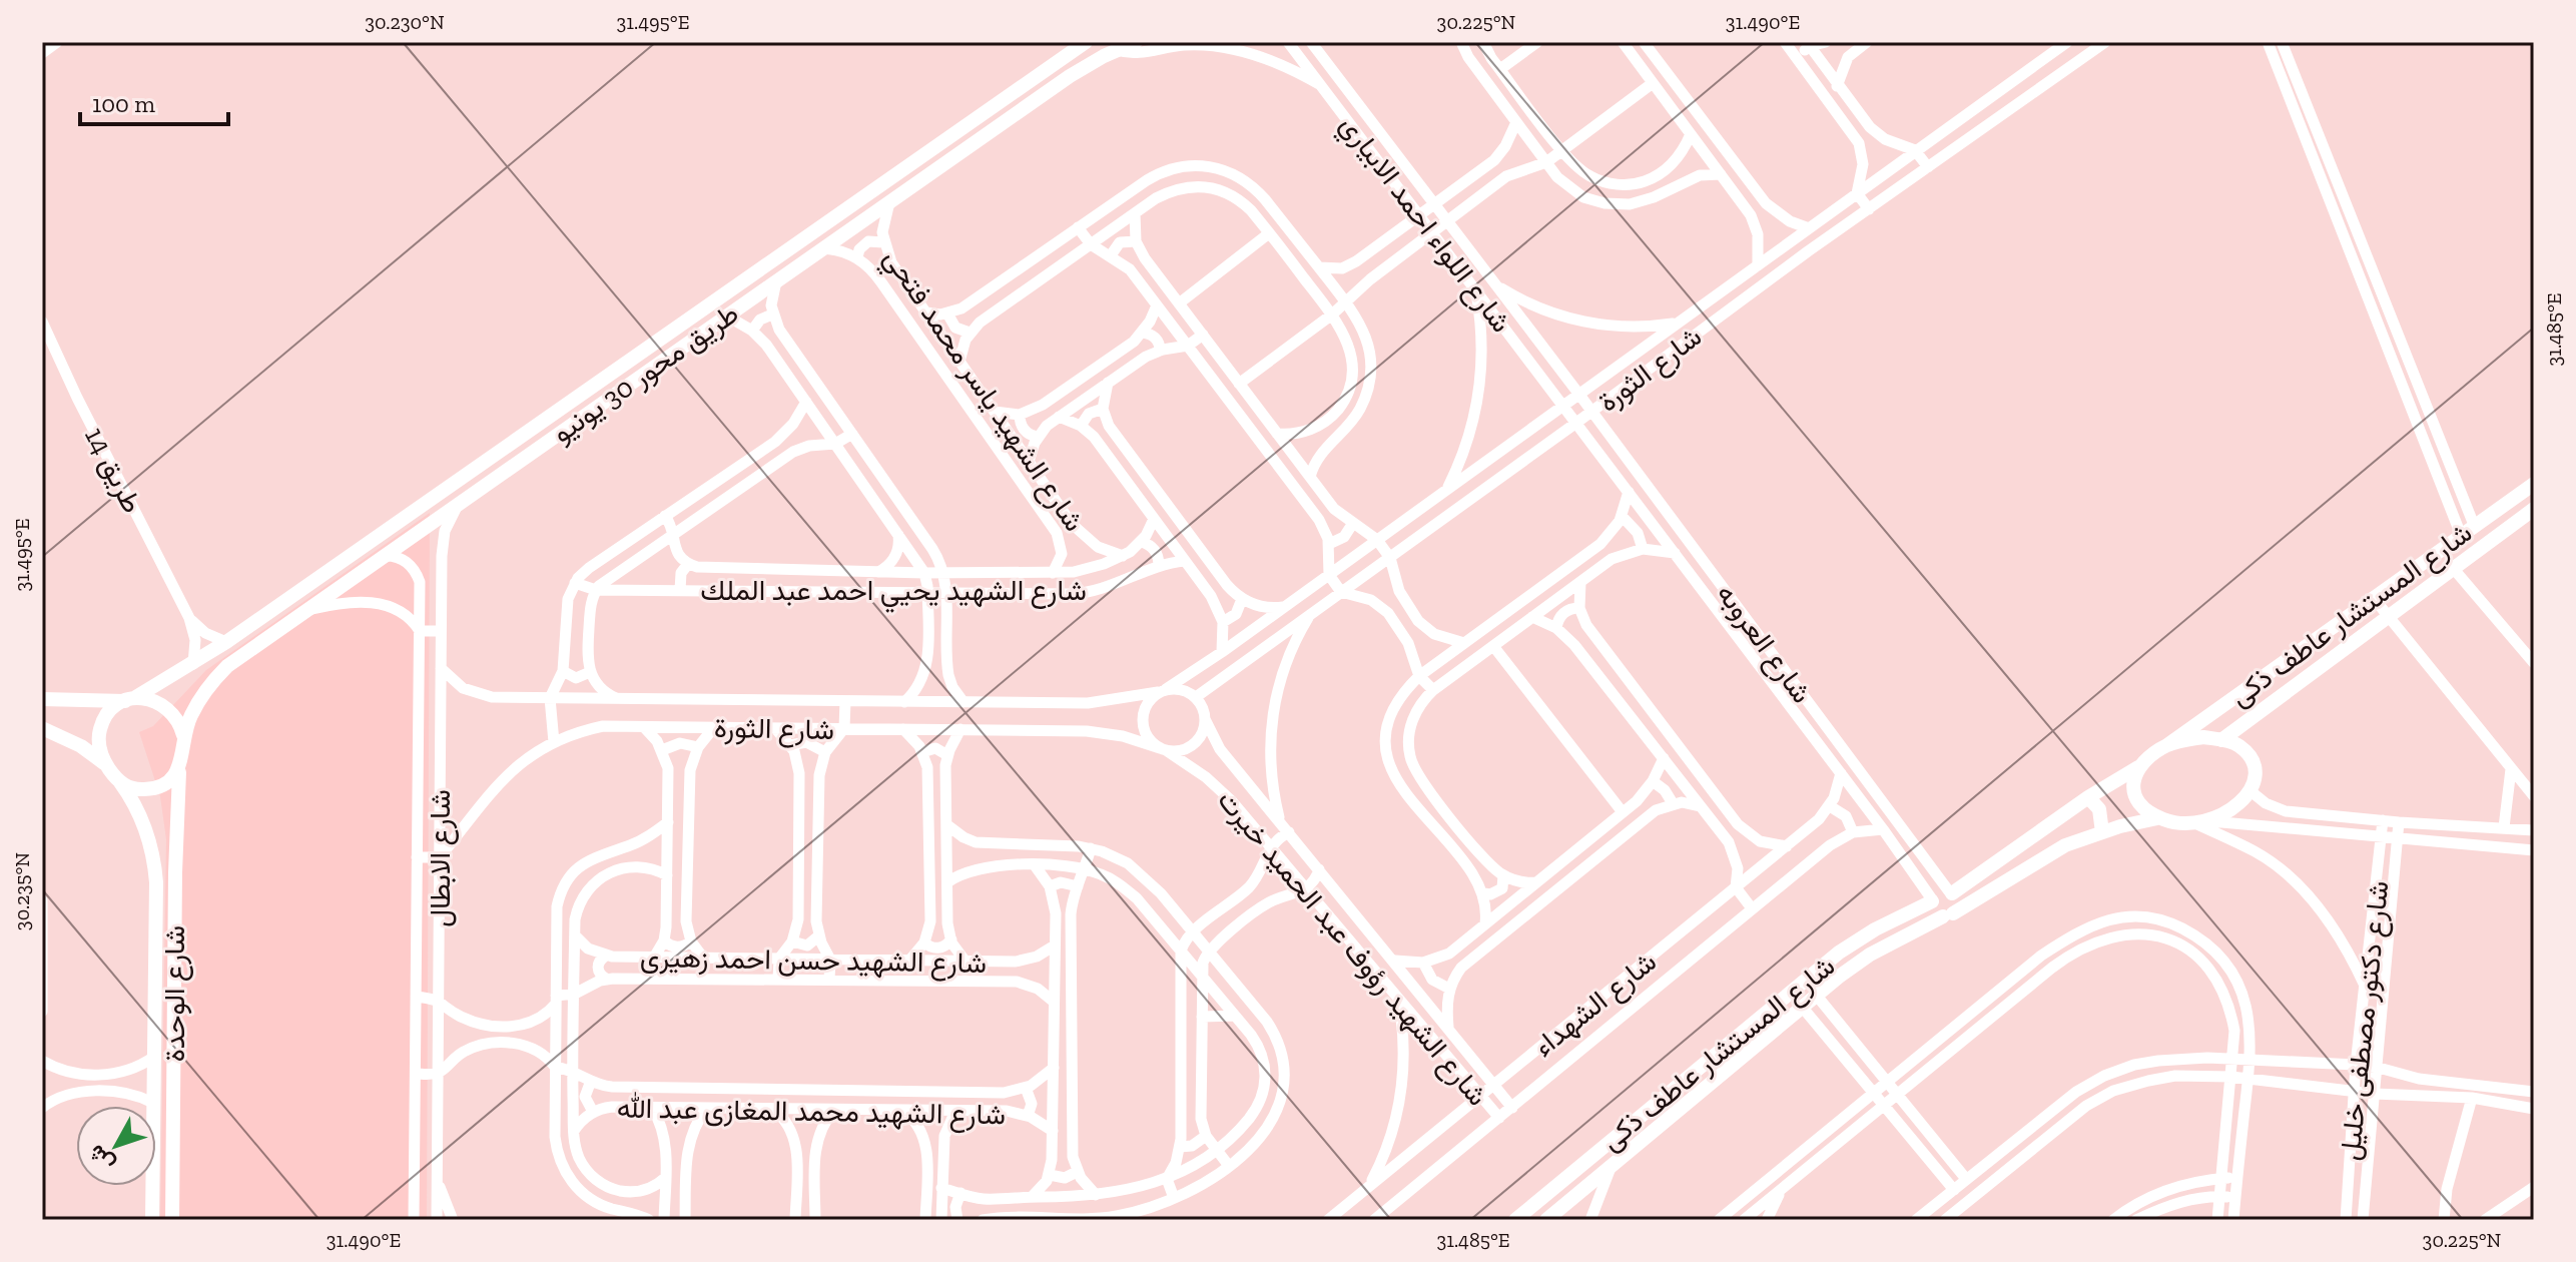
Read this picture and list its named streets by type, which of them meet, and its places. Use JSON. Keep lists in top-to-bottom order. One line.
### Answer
{"streets":{"street":["شارع اللواء احمد الابياري","شارع الثورة","طريق محور 30 يونيو","شارع الشهيد ياسر محمد فتحي","طريق 14","شارع الشهيد يحيي احمد عبد الملك","شارع المستشار عاطف ذكى","شارع العروبه","شارع الابطال","شارع الشهيد رؤوف عبد الحميد خيرت","شارع الشهيد حسن احمد زهيرى","شارع الوحدة","شارع الشهداء","شارع دكتور مصطفى خليل","شارع الشهيد محمد المغازى عبد الله"]},"crossings":[["شارع اللواء احمد الابياري","شارع الثورة"],["شارع اللواء احمد الابياري","شارع العروبه"],["شارع الثورة","شارع العروبه"],["شارع الثورة","شارع الابطال"],["شارع الثورة","شارع الشهيد رؤوف عبد الحميد خيرت"],["طريق محور 30 يونيو","شارع الشهيد ياسر محمد فتحي"],["طريق محور 30 يونيو","طريق 14"],["طريق محور 30 يونيو","شارع الابطال"],["طريق محور 30 يونيو","شارع الوحدة"],["شارع الشهيد ياسر محمد فتحي","شارع الشهيد يحيي احمد عبد الملك"],["شارع المستشار عاطف ذكى","شارع العروبه"],["شارع العروبه","شارع الشهداء"],["شارع الشهيد رؤوف عبد الحميد خيرت","شارع الشهداء"]],"scale_bar":"100 m","north":"bottom left","coordinates":["30.230°N","31.495°E","30.225°N","31.490°E","31.485°E","30.235°N"]}
